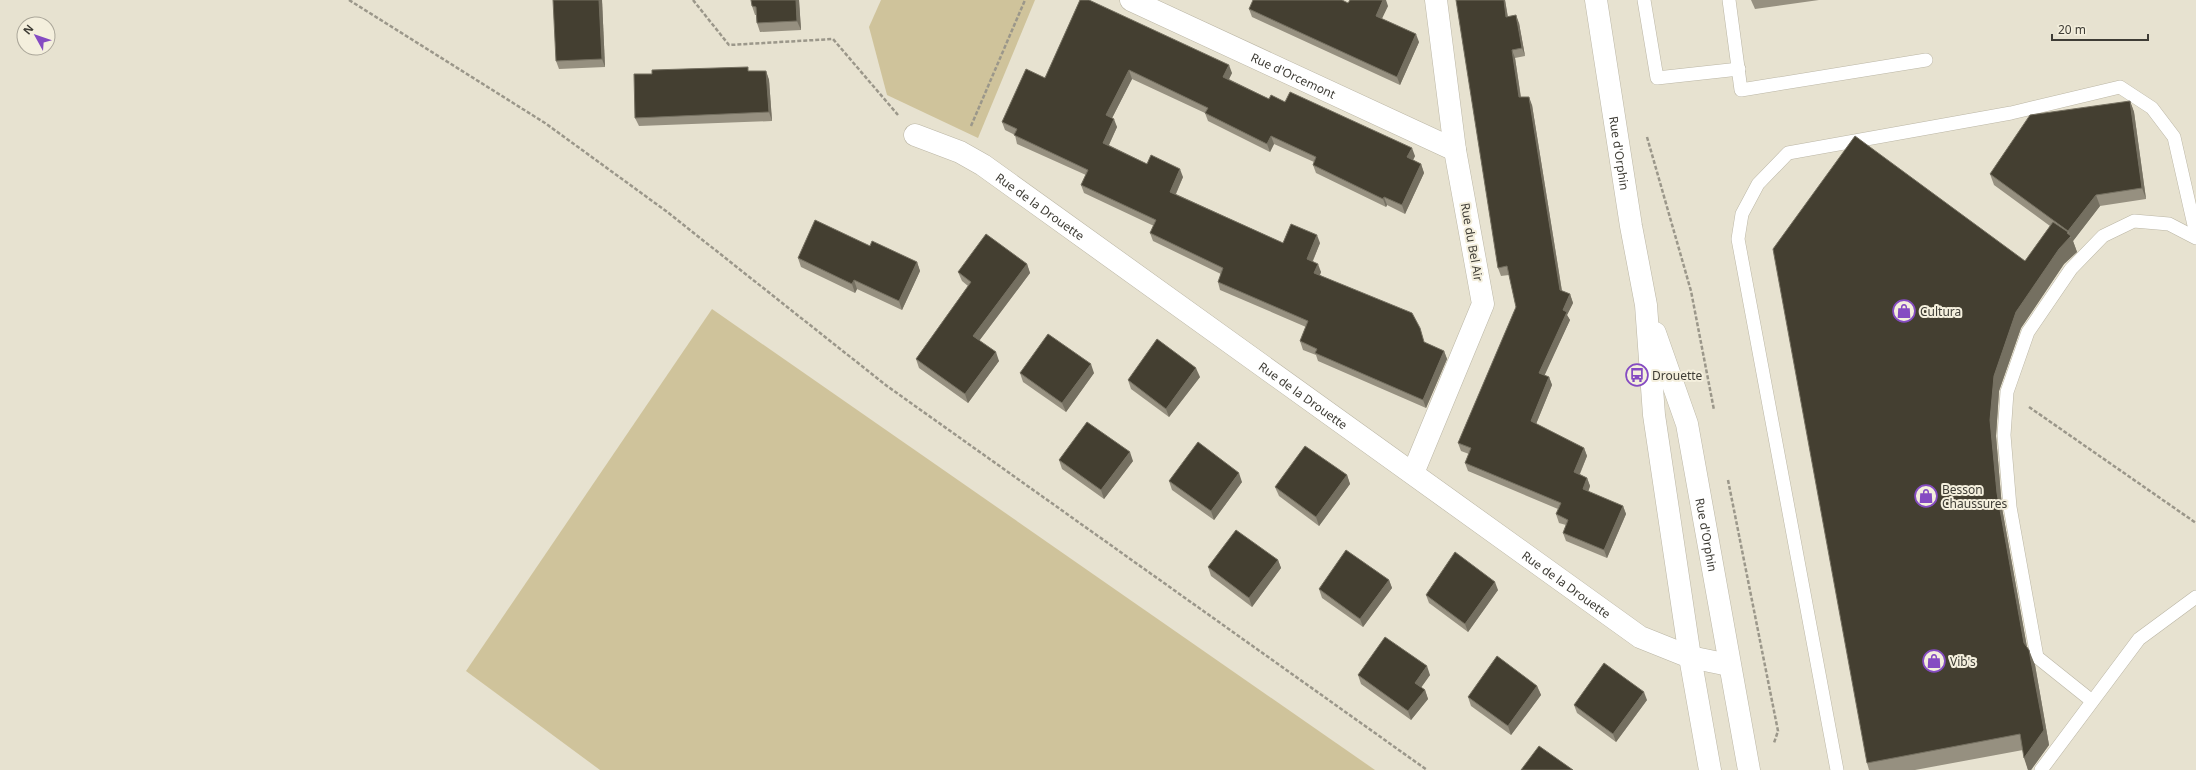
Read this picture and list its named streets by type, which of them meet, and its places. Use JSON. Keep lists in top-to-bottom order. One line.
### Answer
{"streets":{"street":["Rue d'Orcemont","Rue d'Orphin","Rue de la Drouette","Rue du Bel Air"]},"crossings":[["Rue d'Orcemont","Rue du Bel Air"],["Rue d'Orphin","Rue de la Drouette"],["Rue de la Drouette","Rue du Bel Air"]],"places":{"shop":["Cultura","Besson Chaussures","Vib's"],"bus stop":["Drouette"]},"scale_bar":"20 m","north":"top left"}
